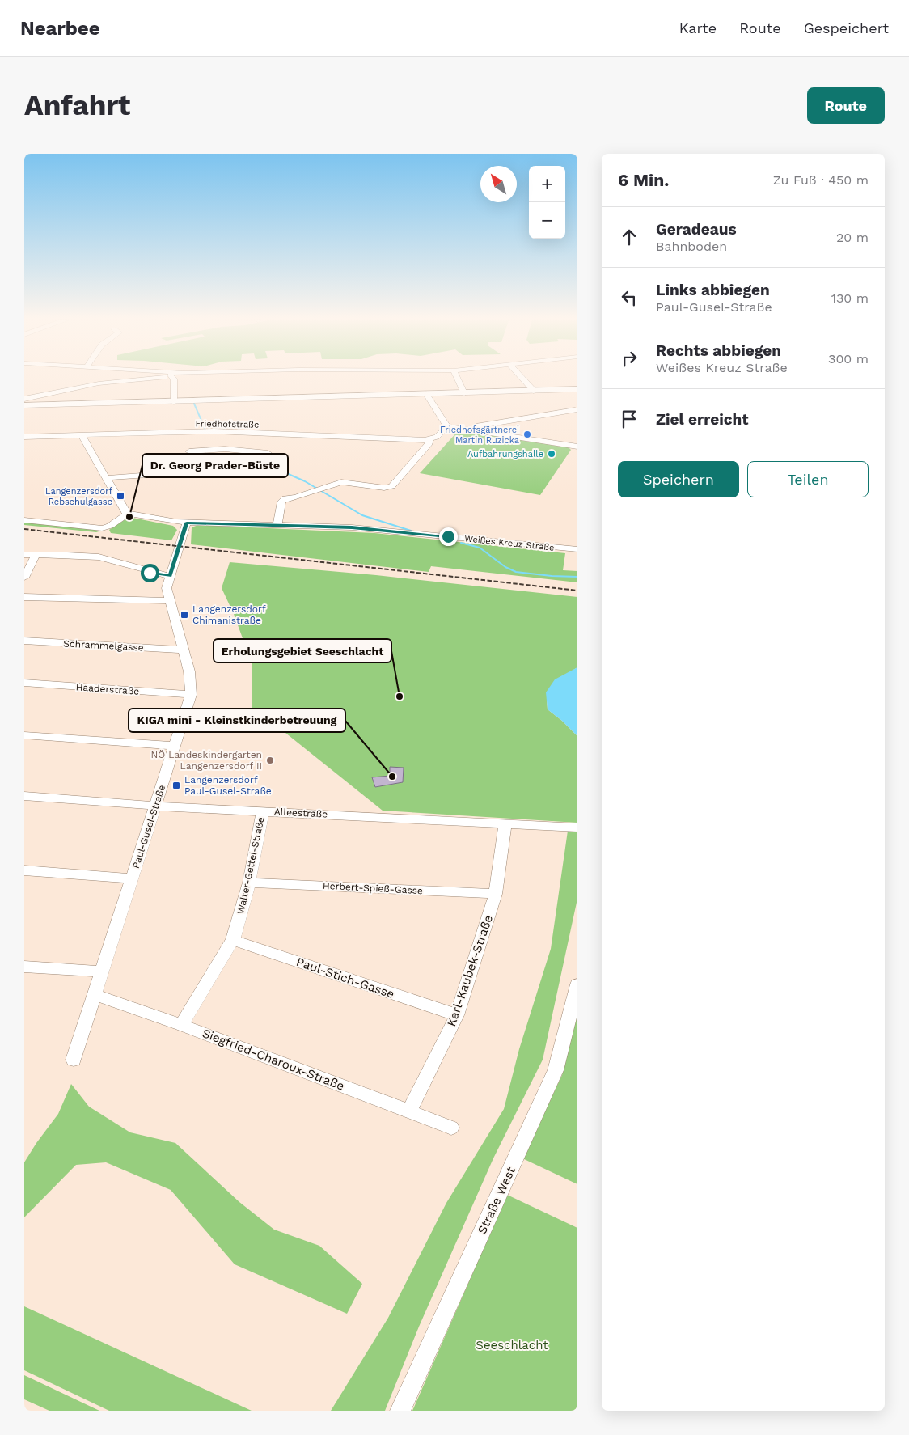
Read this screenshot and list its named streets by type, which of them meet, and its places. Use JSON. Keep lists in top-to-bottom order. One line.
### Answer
{"streets":{"street":["Friedhofstraße","Weißes Kreuz Straße","Schrammelgasse","Haaderstraße","Alleestraße","Paul-Gusel-Straße","Walter-Gettel-Straße","Herbert-Spieß-Gasse","Karl-Kaubek-Straße","Paul-Stich-Gasse","Siegfried-Charoux-Straße","Straße West"]},"crossings":[["Weißes Kreuz Straße","Paul-Gusel-Straße"],["Schrammelgasse","Paul-Gusel-Straße"],["Haaderstraße","Paul-Gusel-Straße"],["Alleestraße","Paul-Gusel-Straße"],["Alleestraße","Walter-Gettel-Straße"],["Alleestraße","Karl-Kaubek-Straße"],["Paul-Gusel-Straße","Siegfried-Charoux-Straße"],["Walter-Gettel-Straße","Herbert-Spieß-Gasse"],["Walter-Gettel-Straße","Paul-Stich-Gasse"],["Walter-Gettel-Straße","Siegfried-Charoux-Straße"],["Herbert-Spieß-Gasse","Karl-Kaubek-Straße"],["Karl-Kaubek-Straße","Paul-Stich-Gasse"],["Karl-Kaubek-Straße","Siegfried-Charoux-Straße"]],"parks":["Seeschlacht"],"places":{"other":["Friedhofsgärtnerei Martin Ruzicka","Aufbahrungshalle","Dr. Georg Prader-Büste","Erholungsgebiet Seeschlacht","NÖ Landeskindergarten Langenzersdorf II","KIGA mini - Kleinstkinderbetreuung"],"transit":["Langenzersdorf Rebschulgasse","Langenzersdorf Chimanistraße","Langenzersdorf Paul-Gusel-Straße"]},"north":"top left","page":{"header":"Nearbee","nav":["Karte","Route","Gespeichert"],"buttons":["Route",["Speichern","Teilen"]],"title":"Anfahrt","heading":["6 Min.","Zu Fuß · 450 m"],"map_buttons":["+","−"],"list":[["Geradeaus","Bahnboden","20 m"],["Links abbiegen","Paul-Gusel-Straße","130 m"],["Rechts abbiegen","Weißes Kreuz Straße","300 m"],"Ziel erreicht"]}}
